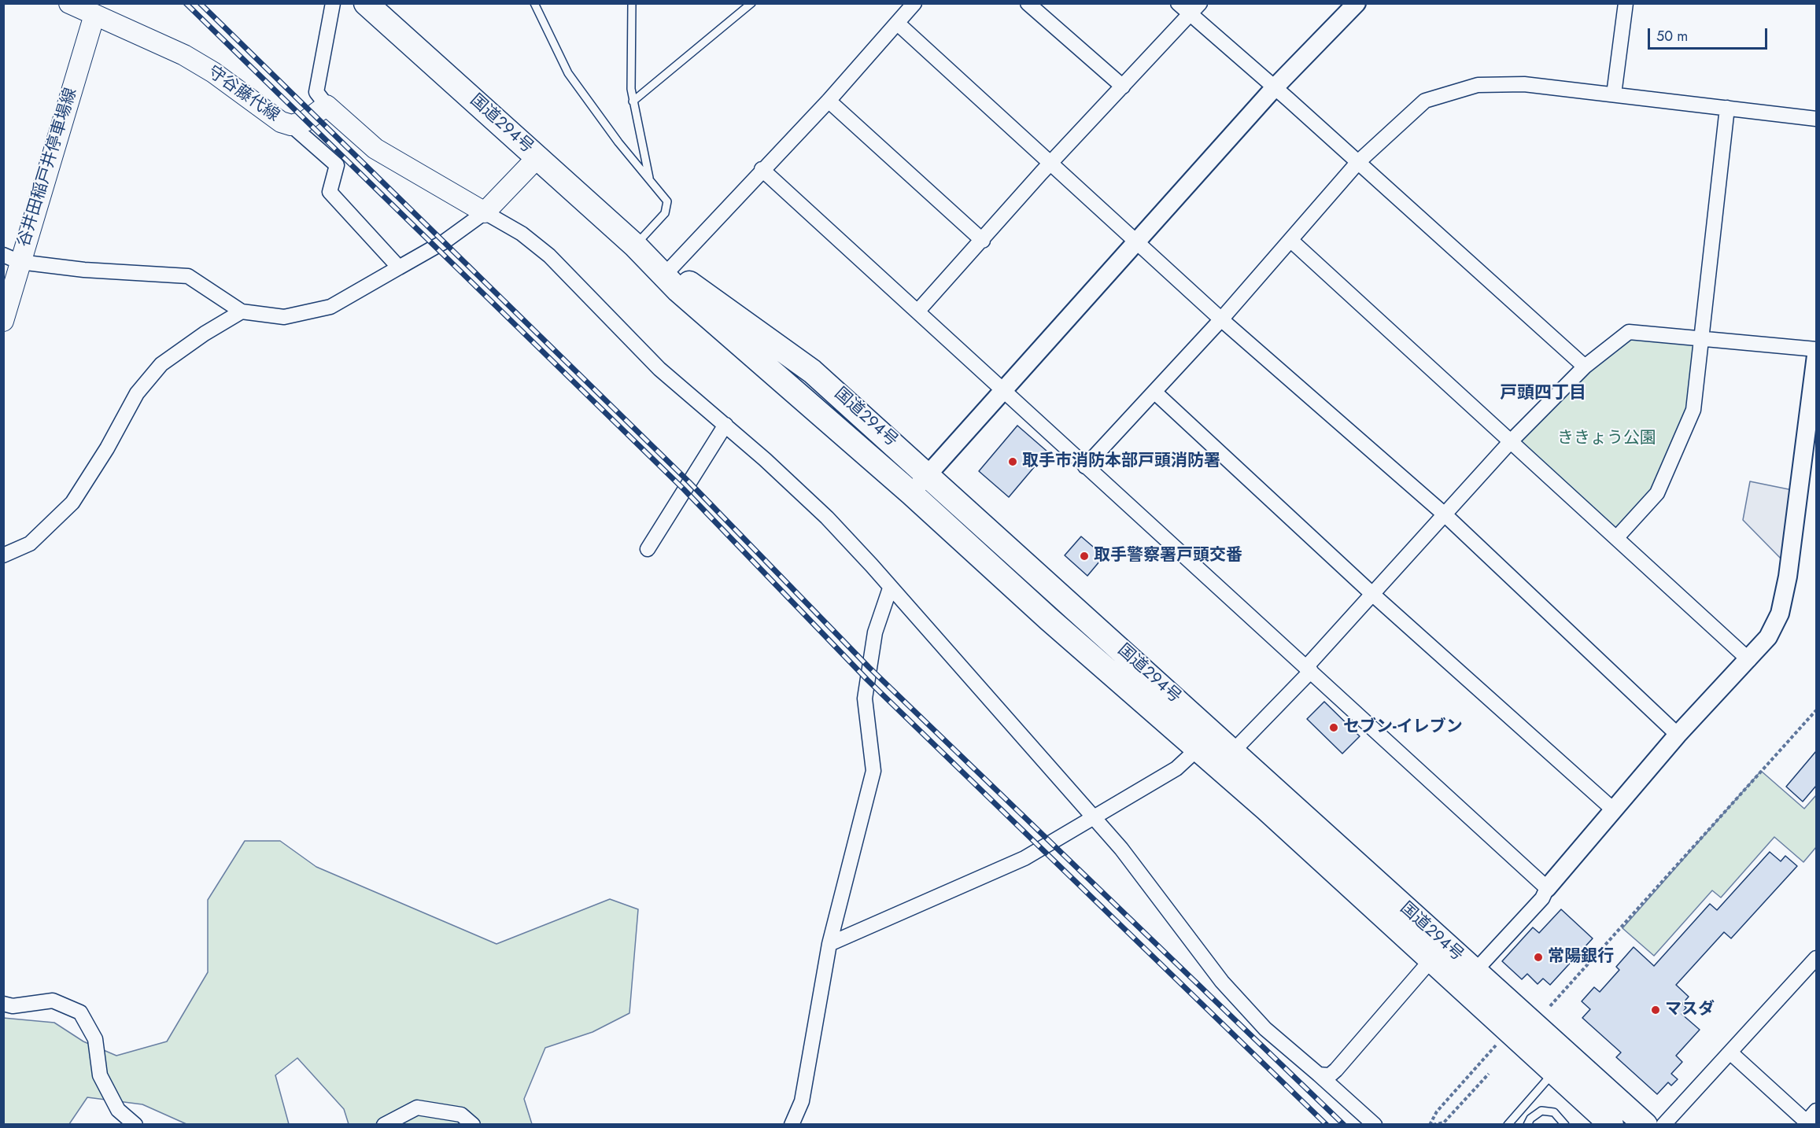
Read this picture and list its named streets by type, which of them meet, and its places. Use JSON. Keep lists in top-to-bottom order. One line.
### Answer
{"streets":{"highway":["国道294号"],"main road":["守谷藤代線","谷井田稲戸井停車場線"]},"crossings":[["守谷藤代線","谷井田稲戸井停車場線"]],"districts":["戸頭四丁目"],"parks":["ききょう公園"],"places":["取手市消防本部戸頭消防署","取手警察署戸頭交番","セブン-イレブン","常陽銀行","マスダ"],"scale_bar":"50 m"}
